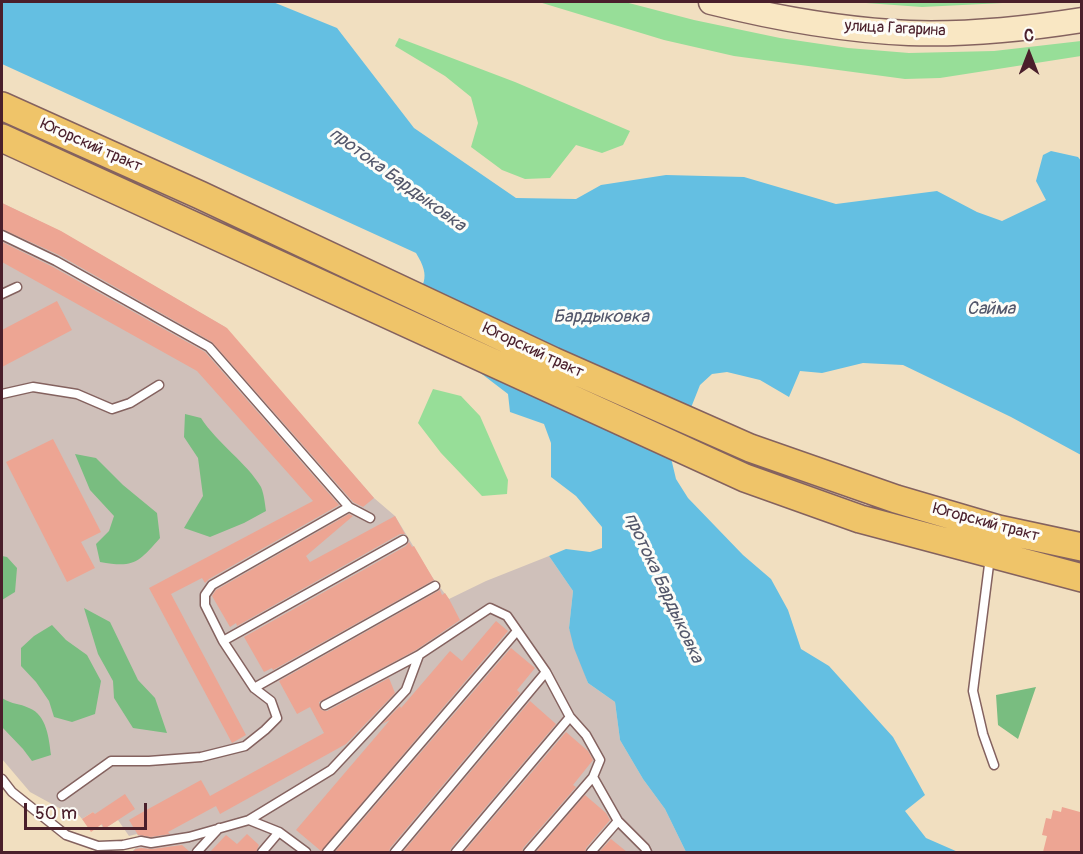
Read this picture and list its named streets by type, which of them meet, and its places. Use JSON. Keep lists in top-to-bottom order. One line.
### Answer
{"streets":{"main road":["улица Гагарина","Югорский тракт"]},"water":["протока Бардыковка","Сайма","Бардыковка"],"scale_bar":"50 m","north":"top"}
